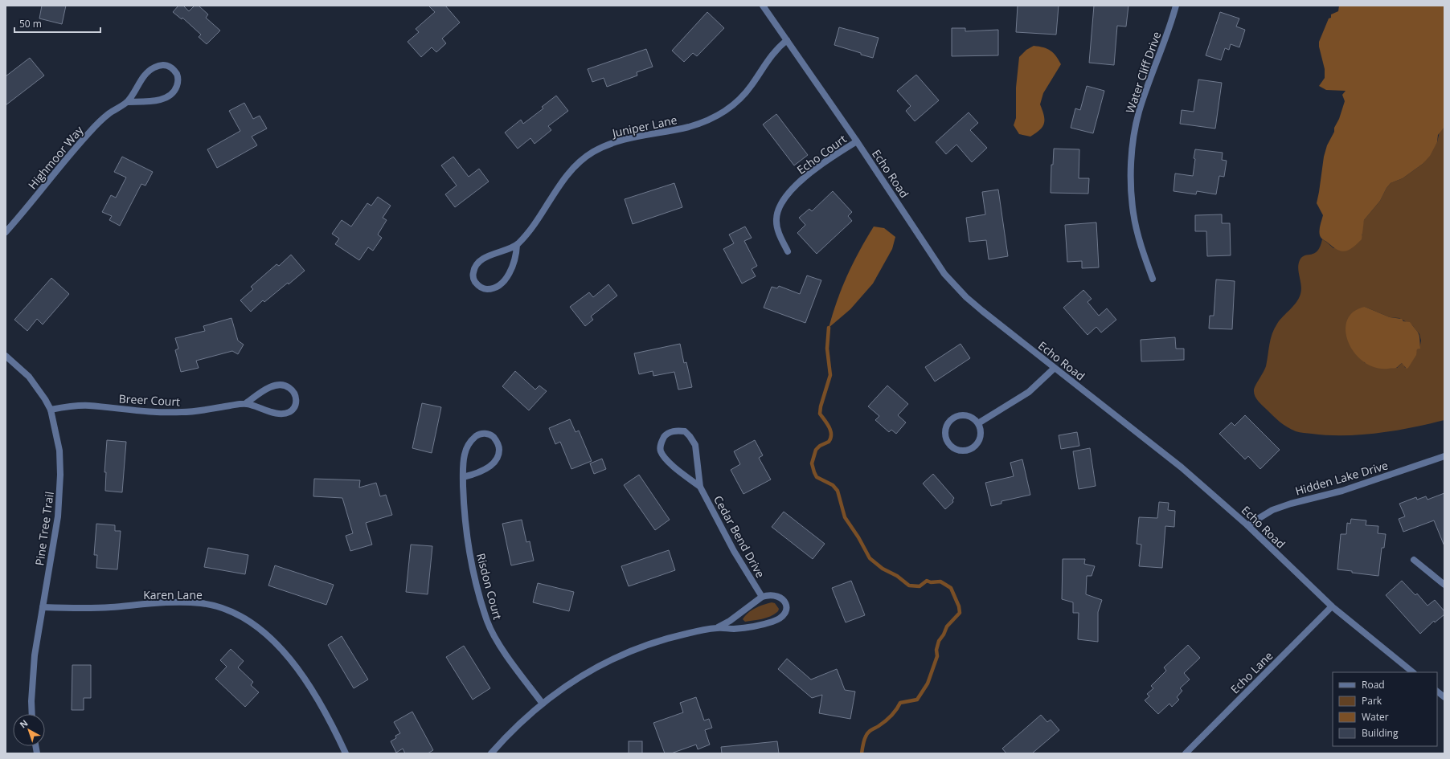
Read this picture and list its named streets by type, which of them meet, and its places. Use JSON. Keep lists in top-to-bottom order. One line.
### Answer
{"streets":{"street":["Water Cliff Drive","Juniper Lane","Echo Court","Highmoor Way","Echo Road","Breer Court","Hidden Lake Drive","Pine Tree Trail","Cedar Bend Drive","Risdon Court","Karen Lane","Echo Lane"]},"crossings":[["Juniper Lane","Echo Road"],["Echo Court","Echo Road"],["Echo Road","Hidden Lake Drive"],["Echo Road","Echo Lane"],["Breer Court","Pine Tree Trail"],["Pine Tree Trail","Karen Lane"]],"legend":["Road","Park","Water","Building"],"scale_bar":"50 m","north":"top left"}
